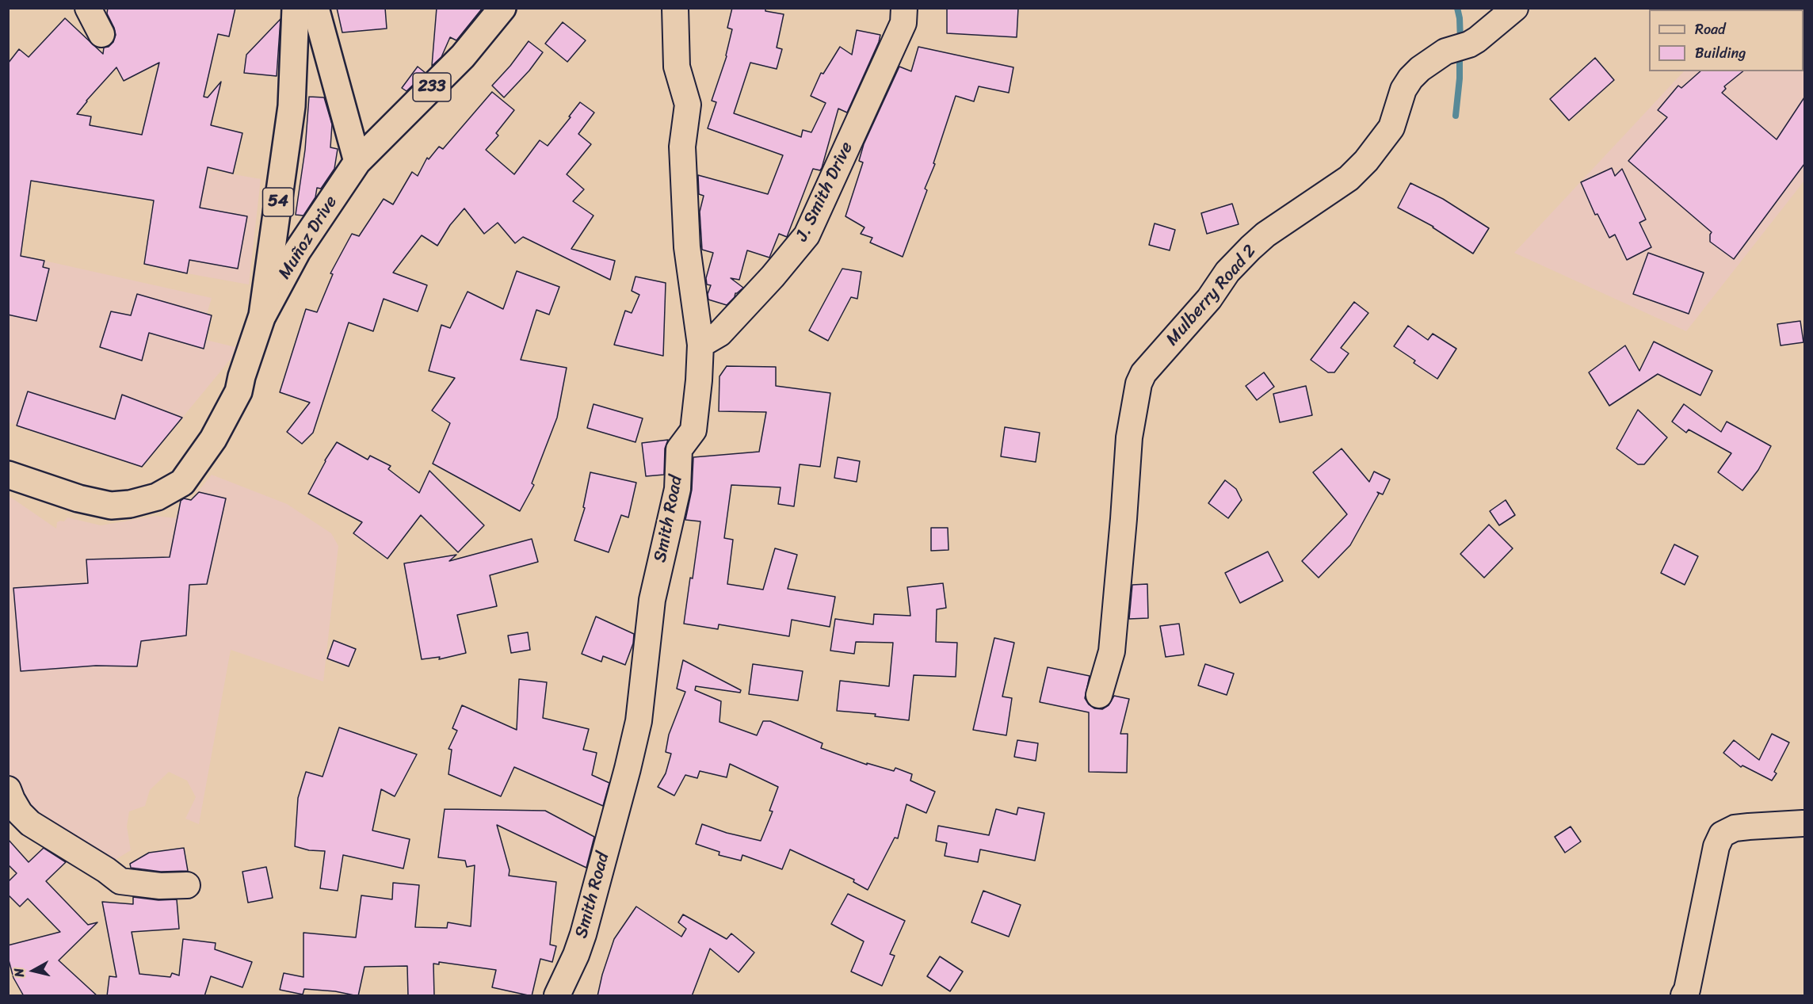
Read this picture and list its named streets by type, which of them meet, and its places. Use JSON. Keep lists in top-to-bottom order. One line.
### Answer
{"streets":{"main road":["233","54","Muñoz Drive"],"street":["J. Smith Drive","Mulberry Road 2","Smith Road"]},"crossings":[["J. Smith Drive","Smith Road"],["54","Muñoz Drive"]],"legend":["Road","Building"],"north":"left"}
